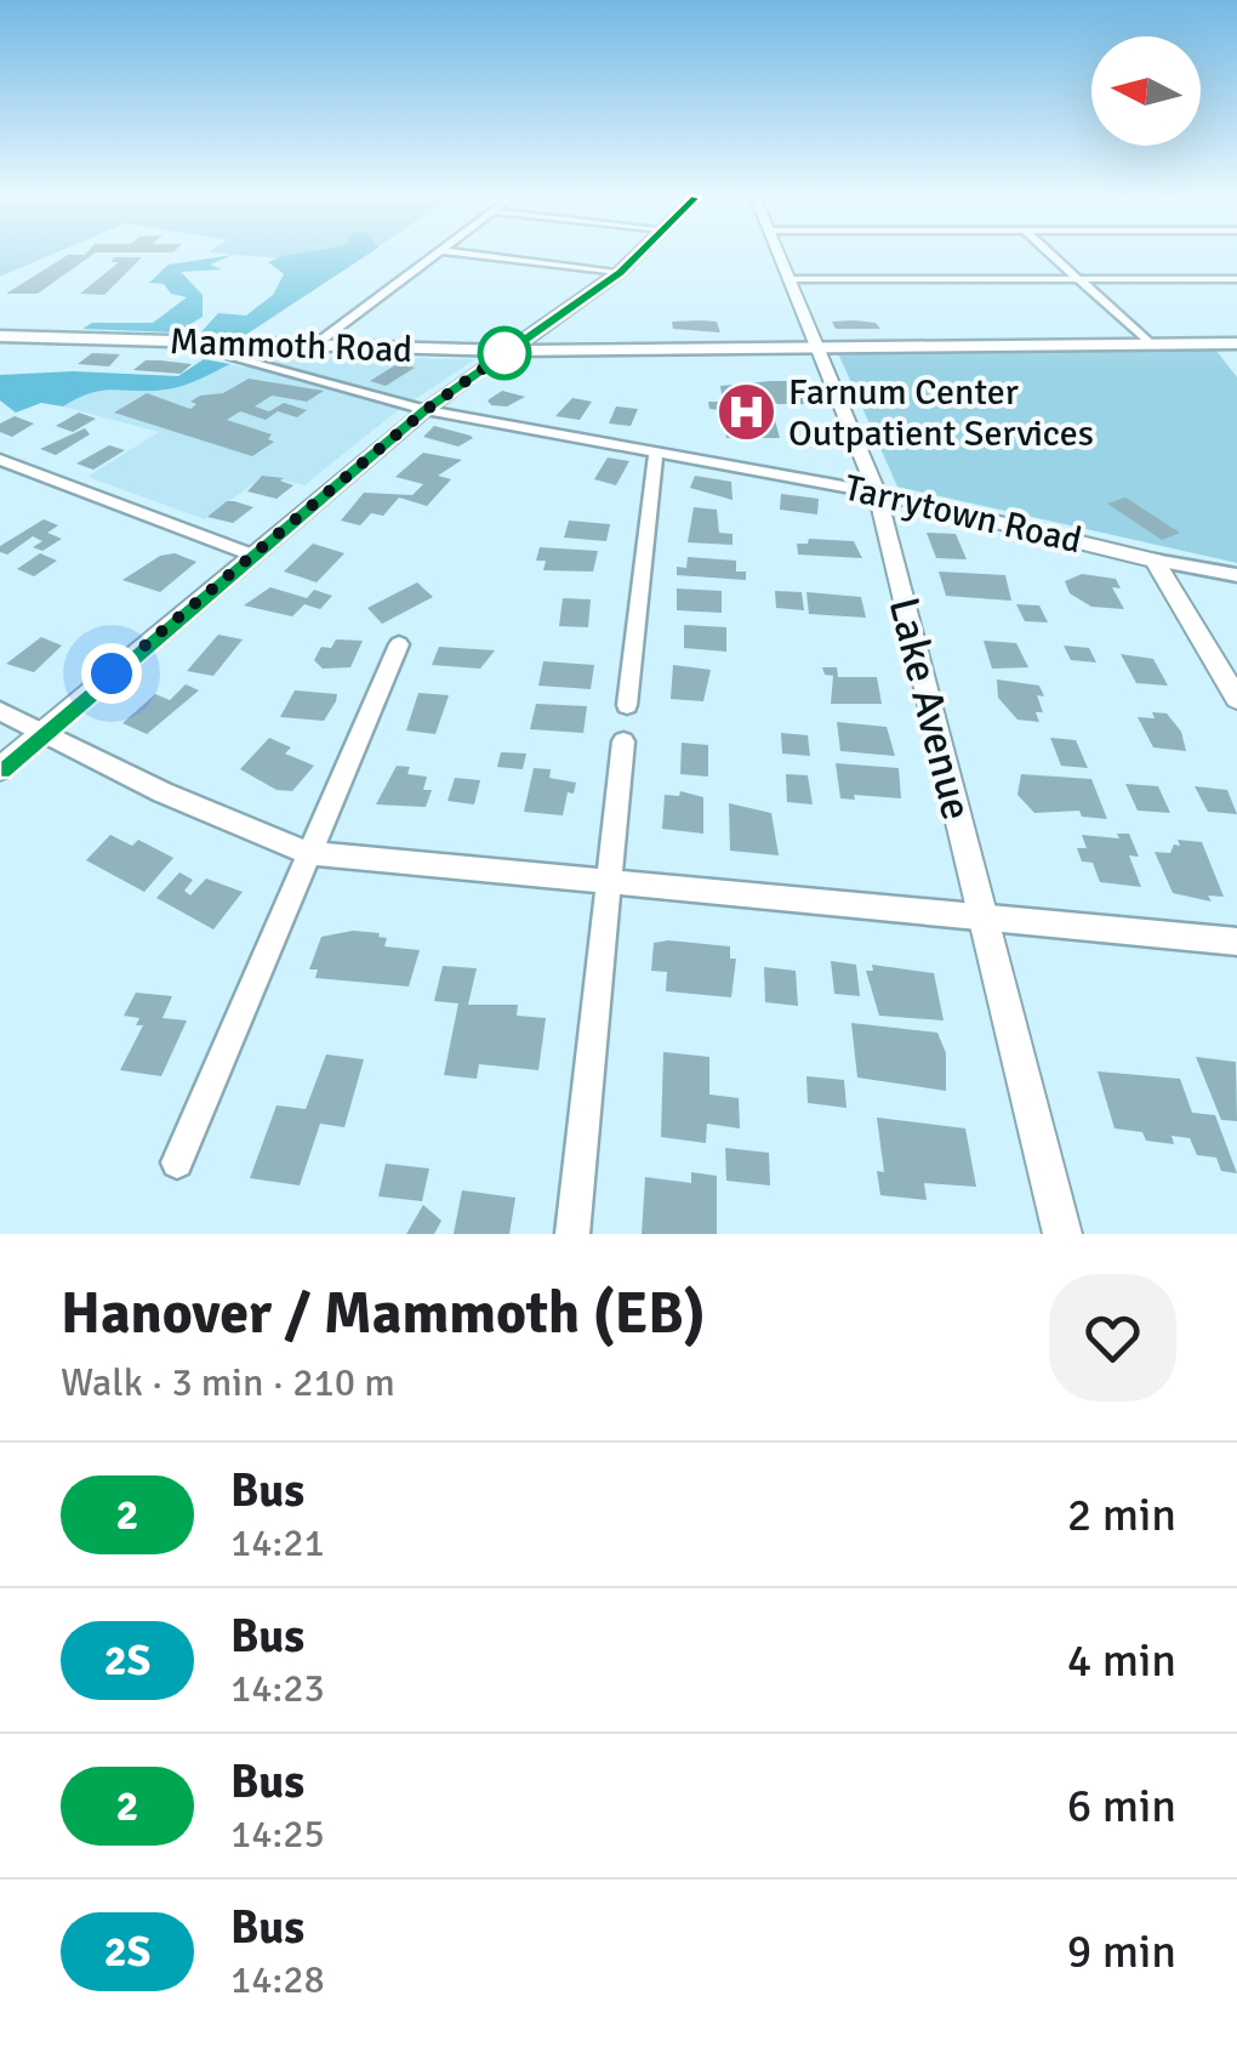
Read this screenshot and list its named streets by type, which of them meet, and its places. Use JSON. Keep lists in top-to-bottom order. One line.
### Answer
{"streets":{"main road":["Mammoth Road"],"street":["Tarrytown Road","Lake Avenue"]},"crossings":[["Mammoth Road","Tarrytown Road"],["Mammoth Road","Lake Avenue"],["Tarrytown Road","Lake Avenue"]],"places":{"hospital":["Farnum Center Outpatient Services"]},"lines":["bus line 2"],"north":"left","page":{"heading":["Hanover / Mammoth (EB)","Walk · 3 min · 210 m"],"list":[{"mark":"2","name":"Bus","note":"14:21","value":"2 min"},{"mark":"2S","name":"Bus","note":"14:23","value":"4 min"},{"mark":"2","name":"Bus","note":"14:25","value":"6 min"},{"mark":"2S","name":"Bus","note":"14:28","value":"9 min"}]}}
